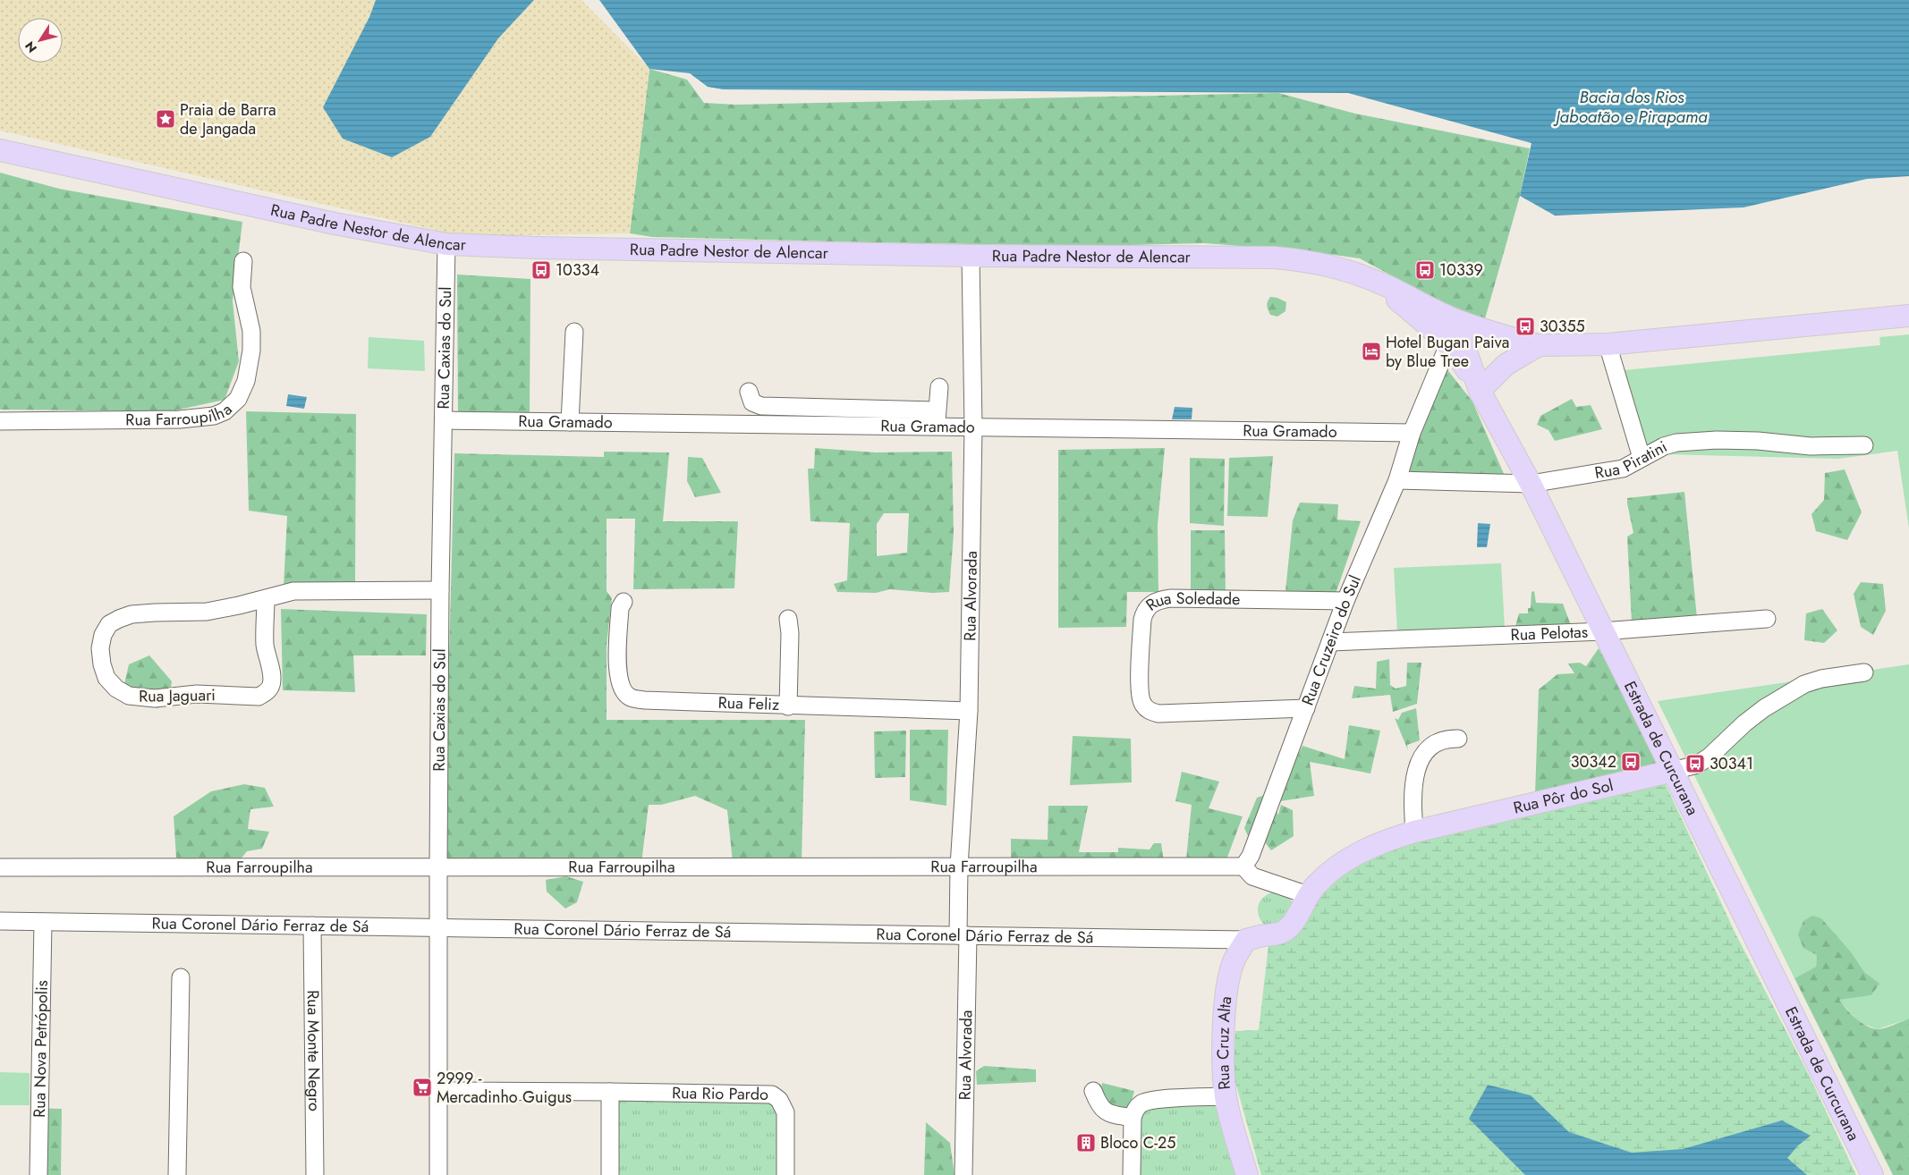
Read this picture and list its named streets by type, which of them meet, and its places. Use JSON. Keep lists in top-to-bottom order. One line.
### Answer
{"streets":{"main road":["Rua Padre Nestor de Alencar","Estrada de Curcurana","Rua Pôr do Sol","Rua Cruz Alta"],"street":["Rua Caxias do Sul","Rua Farroupilha","Rua Gramado","Rua Piratini","Rua Alvorada","Rua Soledade","Rua Pelotas","Rua Cruzeiro do Sul","Rua Jaguari","Rua Feliz","Rua Coronel Dário Ferraz de Sá","Rua Nova Petrópolis","Rua Monte Negro","Rua Rio Pardo"]},"crossings":[["Rua Padre Nestor de Alencar","Rua Caxias do Sul"],["Rua Padre Nestor de Alencar","Rua Alvorada"],["Rua Padre Nestor de Alencar","Estrada de Curcurana"],["Rua Caxias do Sul","Rua Farroupilha"],["Rua Caxias do Sul","Rua Gramado"],["Rua Caxias do Sul","Rua Jaguari"],["Rua Caxias do Sul","Rua Coronel Dário Ferraz de Sá"],["Rua Caxias do Sul","Rua Rio Pardo"],["Rua Farroupilha","Rua Alvorada"],["Rua Farroupilha","Rua Cruzeiro do Sul"],["Rua Gramado","Rua Alvorada"],["Rua Gramado","Rua Cruzeiro do Sul"],["Rua Piratini","Rua Cruzeiro do Sul"],["Rua Piratini","Estrada de Curcurana"],["Rua Alvorada","Rua Feliz"],["Rua Alvorada","Rua Coronel Dário Ferraz de Sá"],["Rua Soledade","Rua Cruzeiro do Sul"],["Rua Pelotas","Rua Cruzeiro do Sul"],["Rua Pelotas","Estrada de Curcurana"],["Estrada de Curcurana","Rua Pôr do Sol"],["Rua Pôr do Sol","Rua Coronel Dário Ferraz de Sá"],["Rua Pôr do Sol","Rua Cruz Alta"],["Rua Coronel Dário Ferraz de Sá","Rua Cruz Alta"],["Rua Coronel Dário Ferraz de Sá","Rua Nova Petrópolis"],["Rua Coronel Dário Ferraz de Sá","Rua Monte Negro"]],"water":["Bacia dos Rios Jaboatão e Pirapama"],"places":{"place":["Praia de Barra de Jangada"],"bus stop":["10334","10339","30355","30342","30341"],"hotel":["Hotel Bugan Paiva by Blue Tree"],"supermarket":["2999 - Mercadinho Guigus"],"building":["Bloco C-25"]},"north":"bottom left"}
